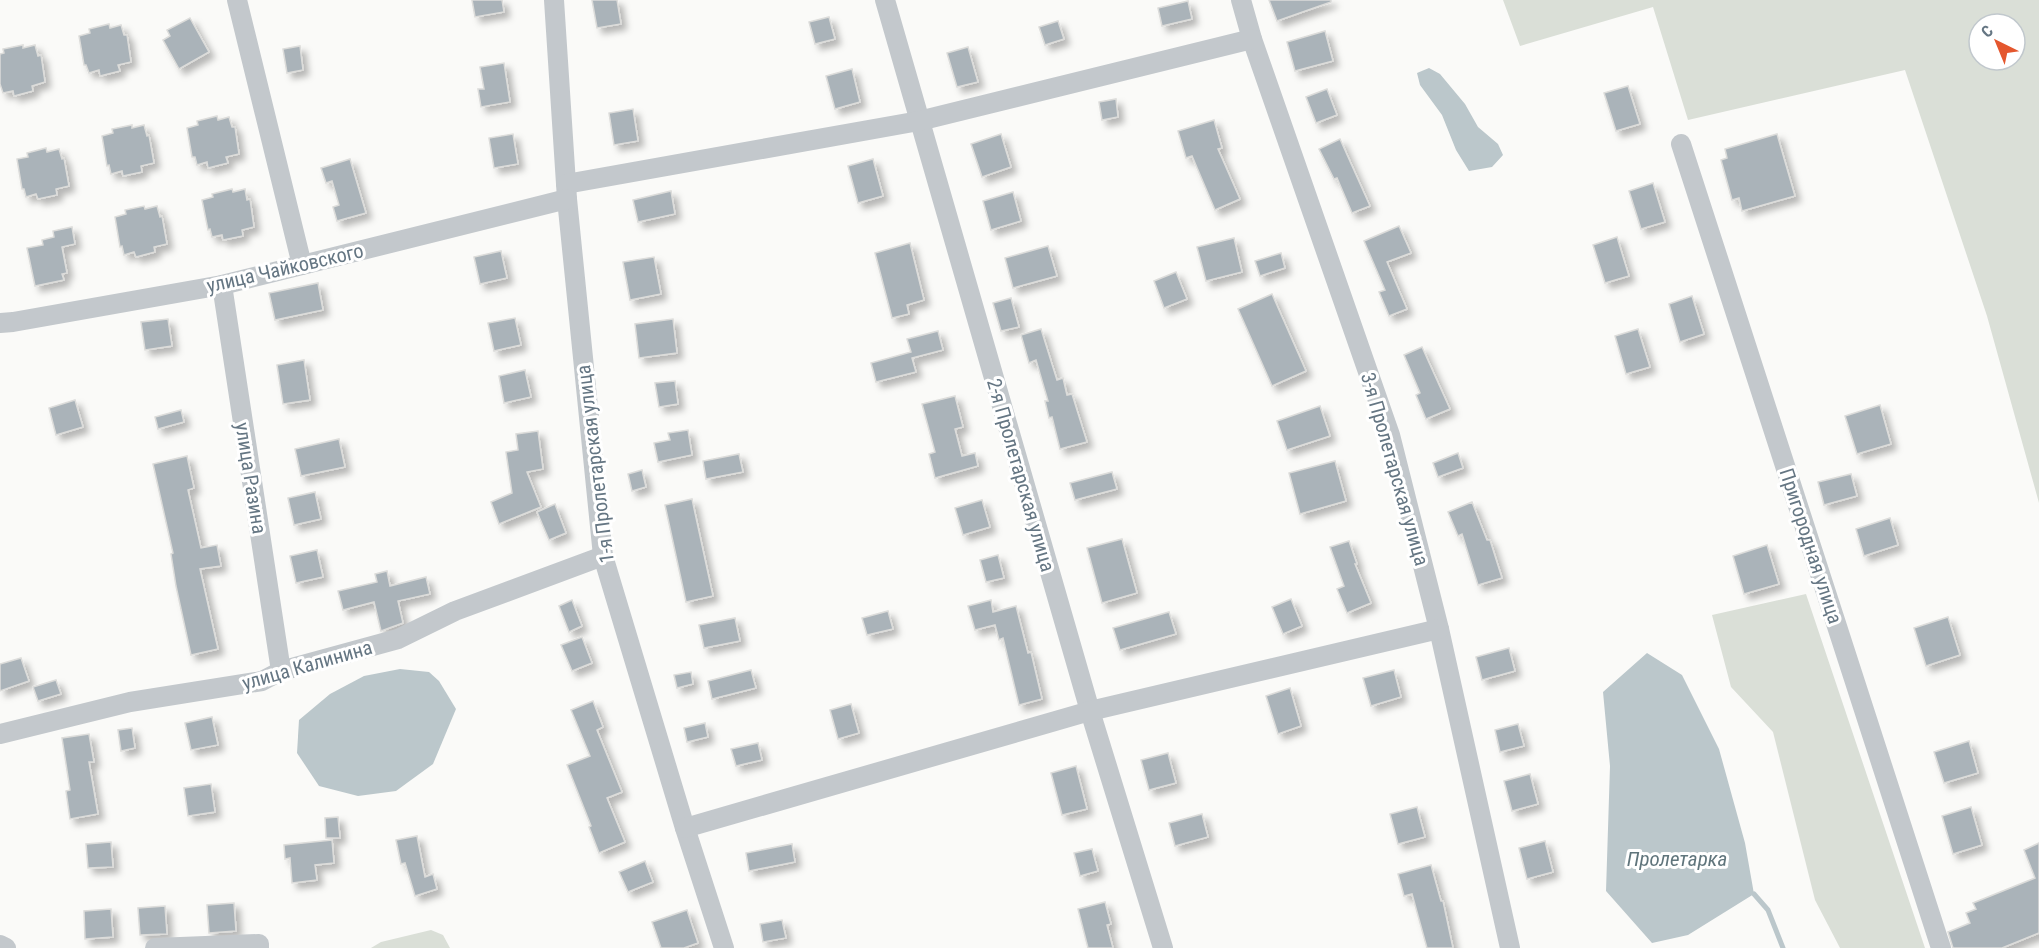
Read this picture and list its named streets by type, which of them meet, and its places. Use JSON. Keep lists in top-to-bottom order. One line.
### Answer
{"streets":{"street":["улица Чайковского","1-я Пролетарская улица","3-я Пролетарская улица","2-я Пролетарская улица","улица Разина","Пригородная улица","улица Калинина"]},"crossings":[["улица Чайковского","1-я Пролетарская улица"],["улица Чайковского","3-я Пролетарская улица"],["улица Чайковского","2-я Пролетарская улица"],["улица Чайковского","улица Разина"],["1-я Пролетарская улица","улица Калинина"],["улица Разина","улица Калинина"]],"water":["Пролетарка"],"north":"top left"}
